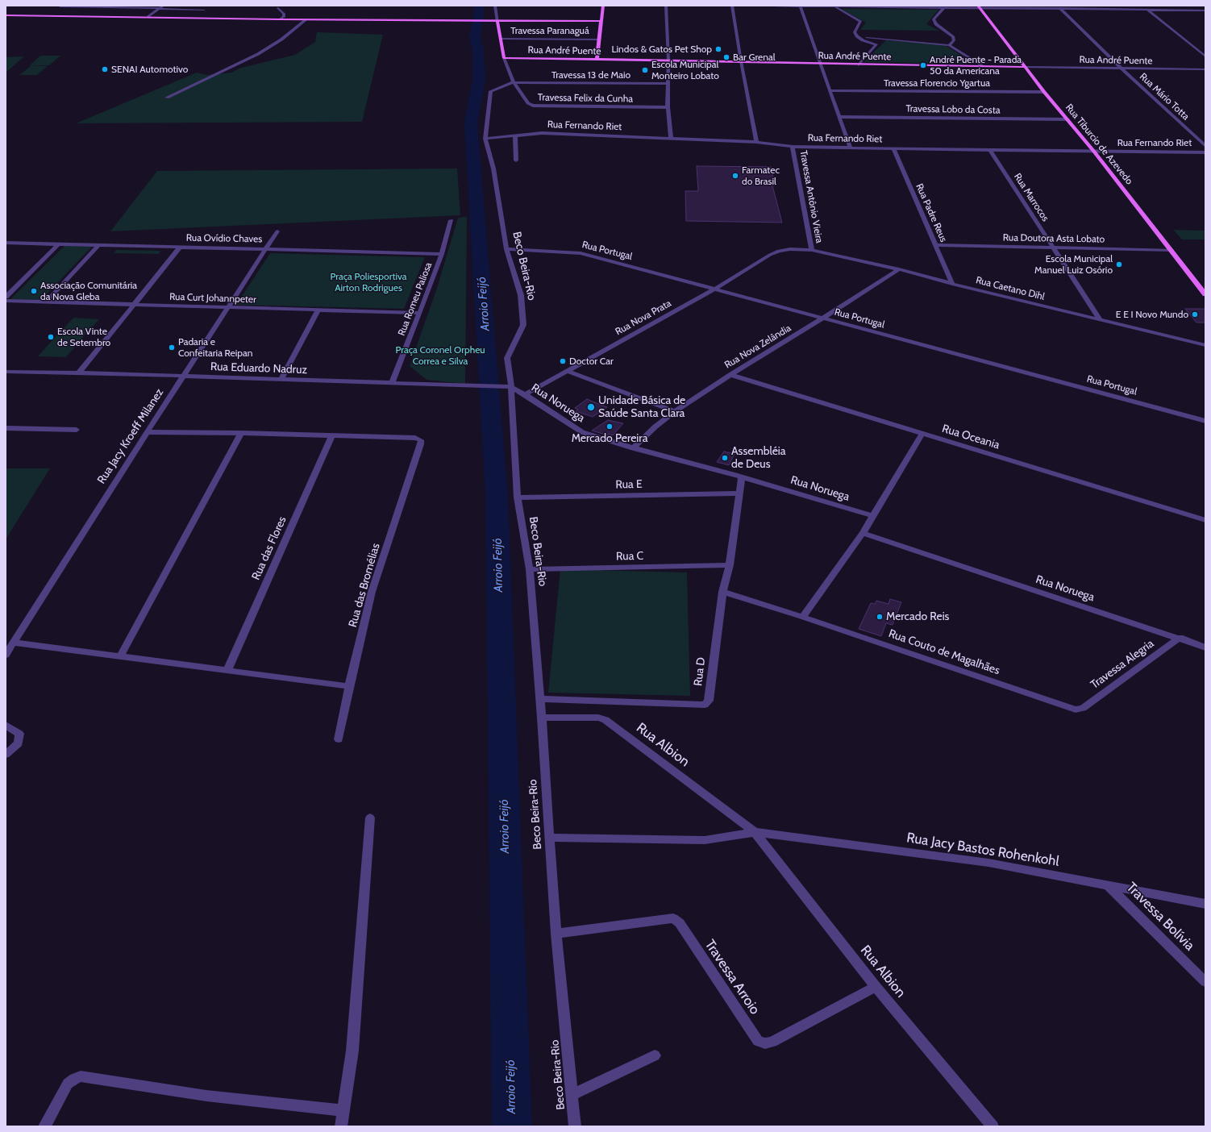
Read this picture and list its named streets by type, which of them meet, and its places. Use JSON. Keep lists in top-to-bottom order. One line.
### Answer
{"streets":{"main road":["Rua André Puente","Rua Tiburcio de Azevedo"],"street":["Travessa Paranaguá","Travessa 13 de Maio","Travessa Florencio Ygartua","Rua Mário Totta","Travessa Felix da Cunha","Travessa Lobo da Costa","Rua Fernando Riet","Travessa Antônio Vieira","Rua Marrocos","Rua Padre Reus","Rua Ovídio Chaves","Rua Doutora Asta Lobato","Rua Portugal","Beco Beira-Rio","Rua Caetano Dihl","Rua Curt Johannpeter","Rua Romeu Paliosa","Rua Nova Prata","Rua Nova Zelândia","Rua Eduardo Nadruz","Rua Noruega","Rua Jacy Kroeff Milanez","Rua Oceania","Rua E","Rua das Flores","Rua C","Rua das Bromélias","Rua Couto de Magalhães","Travessa Alegria","Rua D","Rua Albion","Rua Jacy Bastos Rohenkohl","Travessa Bolívia","Travessa Arroio"]},"crossings":[["Rua André Puente","Rua Mário Totta"],["Rua André Puente","Rua Tiburcio de Azevedo"],["Travessa 13 de Maio","Travessa Felix da Cunha"],["Travessa 13 de Maio","Beco Beira-Rio"],["Travessa Florencio Ygartua","Rua Tiburcio de Azevedo"],["Travessa Felix da Cunha","Beco Beira-Rio"],["Travessa Lobo da Costa","Rua Tiburcio de Azevedo"],["Rua Fernando Riet","Rua Tiburcio de Azevedo"],["Rua Fernando Riet","Travessa Antônio Vieira"],["Rua Fernando Riet","Rua Marrocos"],["Rua Fernando Riet","Rua Padre Reus"],["Rua Fernando Riet","Beco Beira-Rio"],["Rua Tiburcio de Azevedo","Rua Doutora Asta Lobato"],["Travessa Antônio Vieira","Rua Caetano Dihl"],["Rua Marrocos","Rua Doutora Asta Lobato"],["Rua Marrocos","Rua Caetano Dihl"],["Rua Padre Reus","Rua Doutora Asta Lobato"],["Rua Padre Reus","Rua Caetano Dihl"],["Rua Ovídio Chaves","Rua Romeu Paliosa"],["Rua Ovídio Chaves","Rua Jacy Kroeff Milanez"],["Rua Portugal","Beco Beira-Rio"],["Rua Portugal","Rua Nova Prata"],["Rua Portugal","Rua Nova Zelândia"],["Beco Beira-Rio","Rua Eduardo Nadruz"],["Beco Beira-Rio","Rua Noruega"],["Beco Beira-Rio","Rua E"],["Beco Beira-Rio","Rua C"],["Beco Beira-Rio","Rua D"],["Beco Beira-Rio","Rua Albion"],["Beco Beira-Rio","Travessa Arroio"],["Rua Caetano Dihl","Rua Nova Prata"],["Rua Caetano Dihl","Rua Nova Zelândia"],["Rua Curt Johannpeter","Rua Romeu Paliosa"],["Rua Curt Johannpeter","Rua Jacy Kroeff Milanez"],["Rua Romeu Paliosa","Rua Eduardo Nadruz"],["Rua Nova Prata","Rua Noruega"],["Rua Nova Zelândia","Rua Noruega"],["Rua Nova Zelândia","Rua Oceania"],["Rua Eduardo Nadruz","Rua Noruega"],["Rua Eduardo Nadruz","Rua Jacy Kroeff Milanez"],["Rua Noruega","Travessa Alegria"],["Rua Noruega","Rua D"],["Rua E","Rua D"],["Rua das Flores","Rua das Bromélias"],["Rua C","Rua D"],["Rua Couto de Magalhães","Travessa Alegria"],["Rua Couto de Magalhães","Rua D"],["Rua Albion","Rua Jacy Bastos Rohenkohl"],["Rua Albion","Travessa Arroio"],["Rua Jacy Bastos Rohenkohl","Travessa Bolívia"]],"water":["Arroio Feijó"],"parks":["Praça Poliesportiva Airton Rodrigues","Praça Coronel Orpheu Correa e Silva"],"places":["Lindos & Gatos Pet Shop","Bar Grenal","André Puente - Parada 50 da Americana","SENAI Automotivo","Escola Municipal Monteiro Lobato","Farmatec do Brasil","Escola Municipal Manuel Luiz Osório","Associação Comunitária da Nova Gleba","E E I Novo Mundo","Escola Vinte de Setembro","Padaria e Confeitaria Reipan","Doctor Car","Unidade Básica de Saúde Santa Clara","Mercado Pereira","Assembléia de Deus","Mercado Reis"]}
